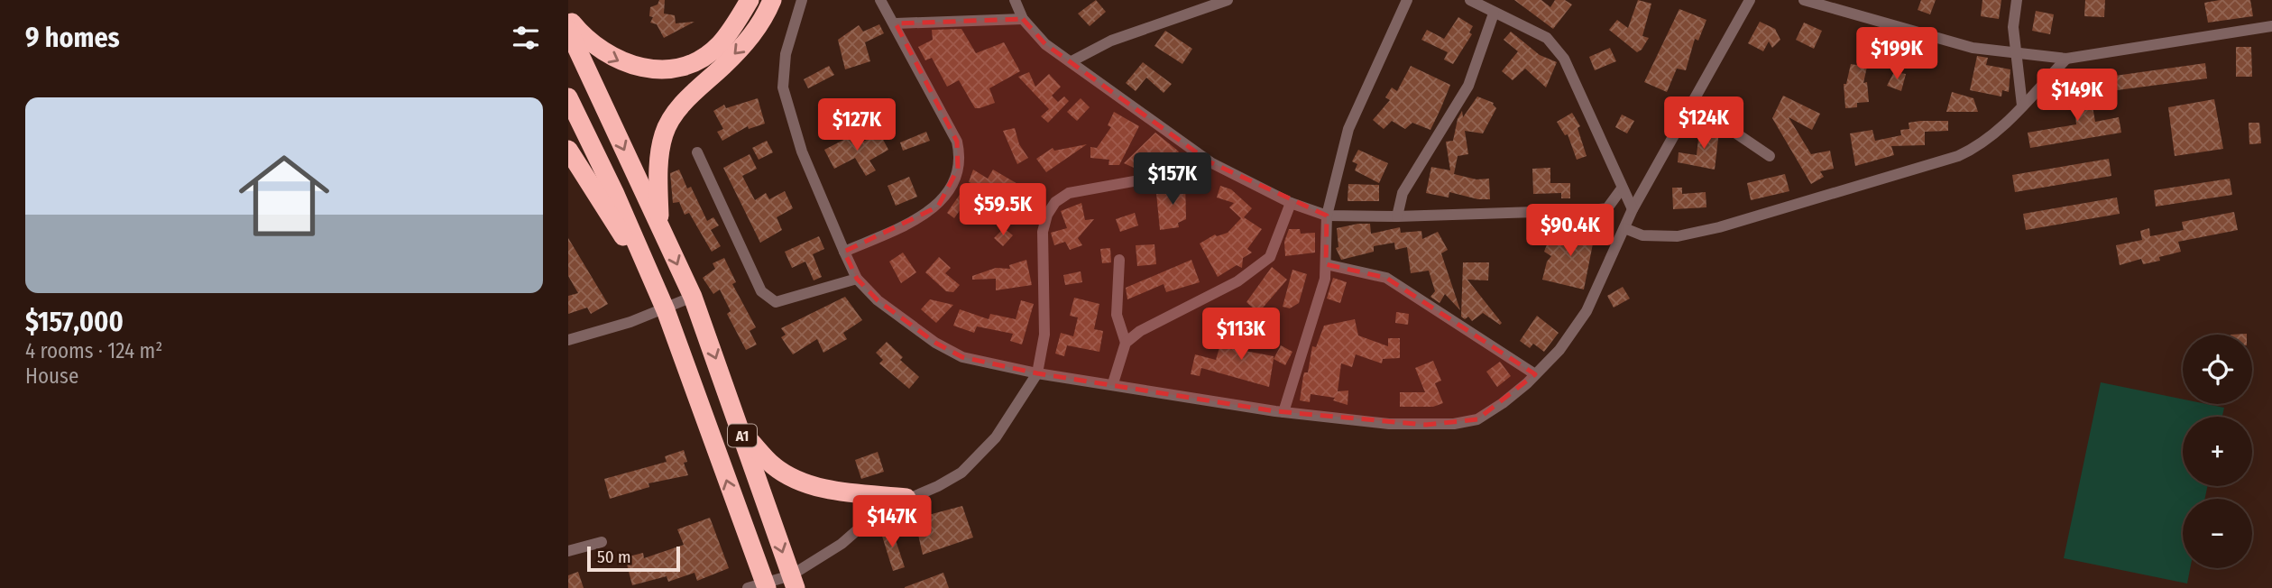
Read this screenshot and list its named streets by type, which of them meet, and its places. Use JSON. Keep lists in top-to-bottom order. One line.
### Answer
{"streets":{"highway":["A1"]},"scale_bar":"50 m","page":{"heading":"9 homes","price":["$199K","$149K","$124K","$127K","$157K","$59.5K","$90.4K","$113K","$147K"],"list":[{"name":"$157,000","note":"4 rooms · 124 m² · House"}],"map_buttons":["+","−"],"scale":"50 m"}}
